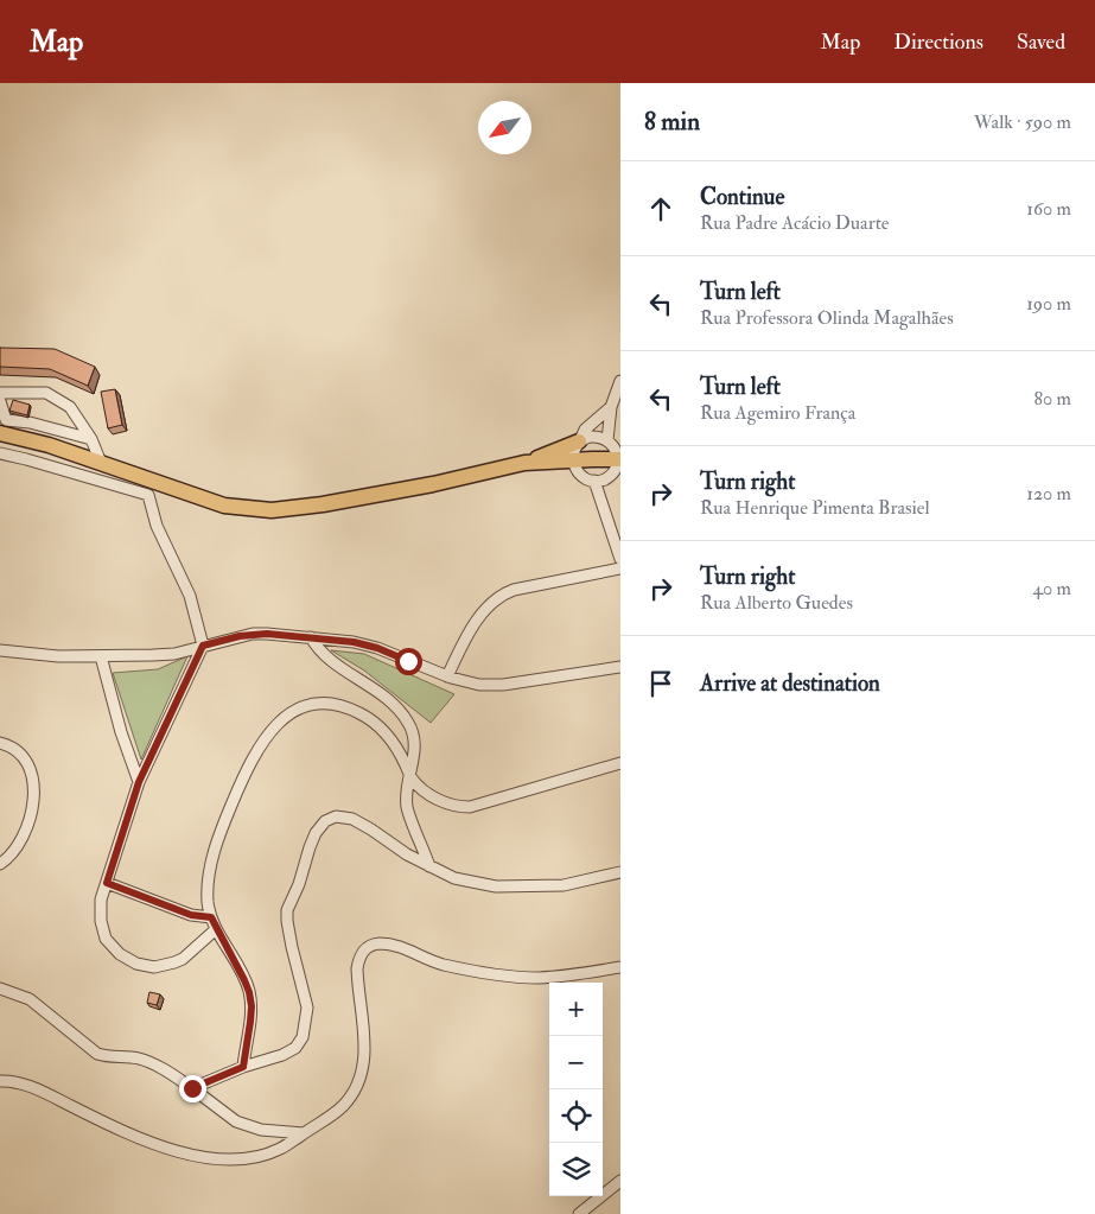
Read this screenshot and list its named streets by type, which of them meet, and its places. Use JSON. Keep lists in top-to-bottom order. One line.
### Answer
{"north":"bottom left","page":{"header":"Map","nav":["Map","Directions","Saved"],"heading":["8 min","Walk · 590 m"],"list":[["Continue","Rua Padre Acácio Duarte","160 m"],["Turn left","Rua Professora Olinda Magalhães","190 m"],["Turn left","Rua Agemiro França","80 m"],["Turn right","Rua Henrique Pimenta Brasiel","120 m"],["Turn right","Rua Alberto Guedes","40 m"],"Arrive at destination"],"map_buttons":["+","−"]}}
